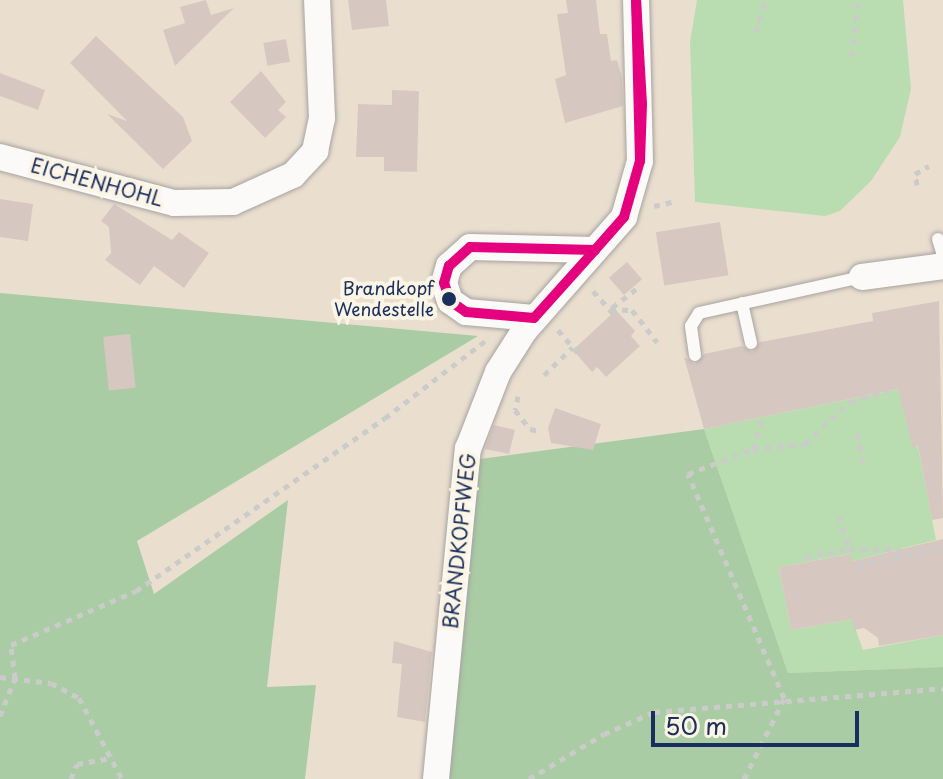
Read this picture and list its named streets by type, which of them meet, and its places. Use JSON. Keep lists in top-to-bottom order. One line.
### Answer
{"streets":{"street":["EICHENHOHL","BRANDKOPFWEG"]},"places":["Brandkopf Wendestelle"],"scale_bar":"50 m"}
